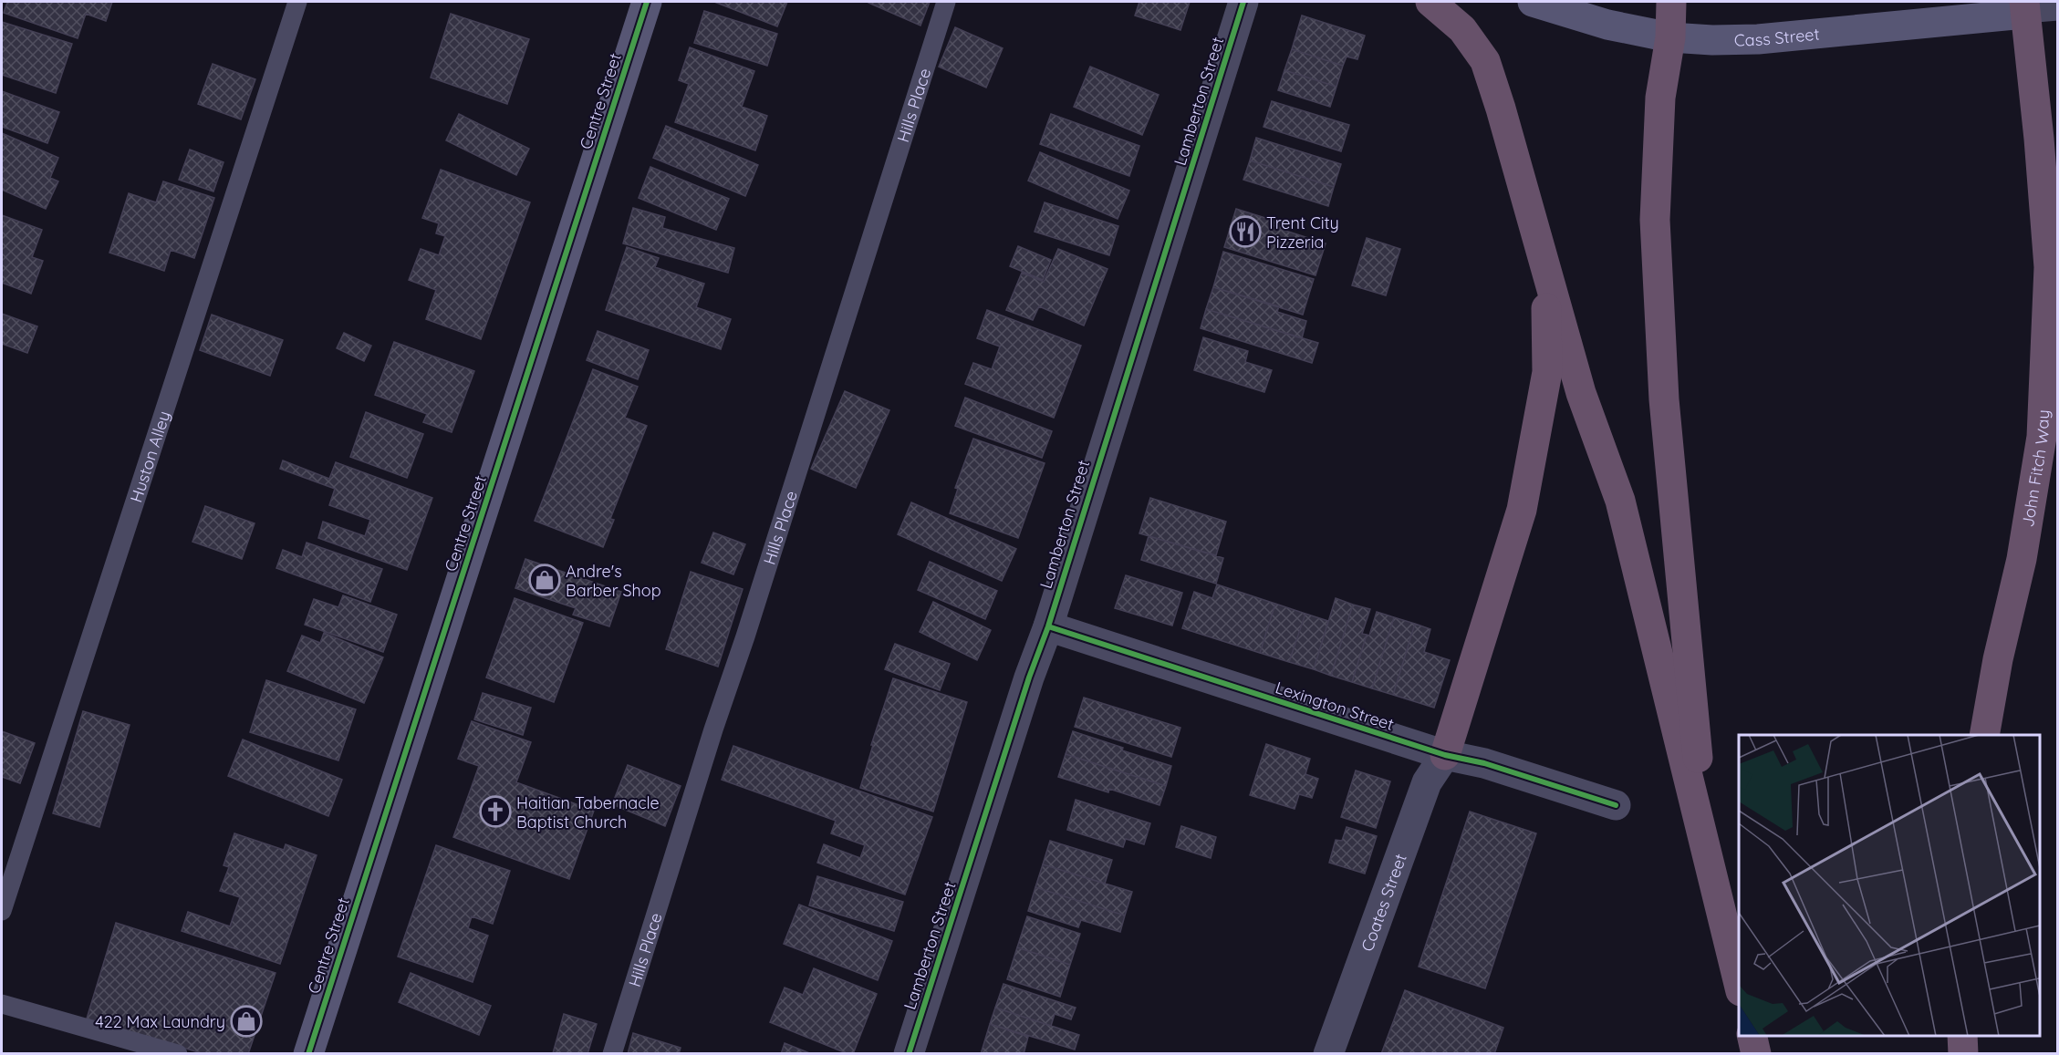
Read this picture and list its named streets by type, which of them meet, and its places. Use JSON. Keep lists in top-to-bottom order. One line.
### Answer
{"streets":{"highway":["John Fitch Way"],"street":["Cass Street","Centre Street","Lamberton Street","Lexington Street","Coates Street"],"lane":["Hills Place","Huston Alley"]},"crossings":[["Cass Street","John Fitch Way"],["Lamberton Street","Lexington Street"],["Lexington Street","Coates Street"]],"places":{"restaurant":["Trent City Pizzeria"],"shop":["Andre's Barber Shop","422 Max Laundry"],"church":["Haitian Tabernacle Baptist Church"]}}
